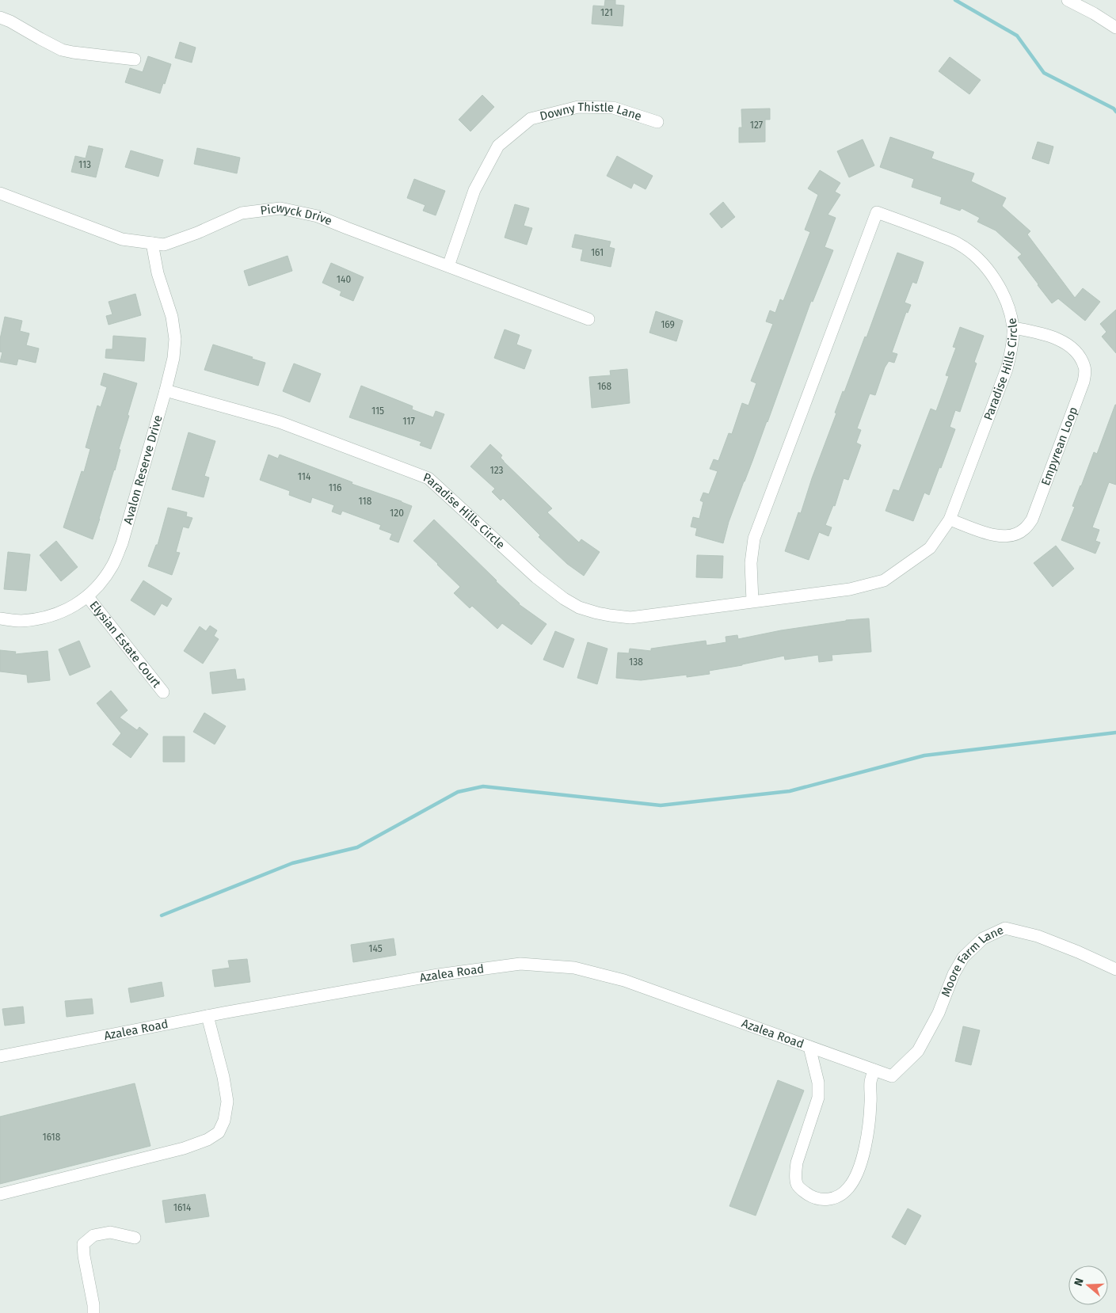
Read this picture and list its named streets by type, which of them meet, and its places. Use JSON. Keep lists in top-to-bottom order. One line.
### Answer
{"streets":{"street":["Downy Thistle Lane","Picwyck Drive","Paradise Hills Circle","Empyrean Loop","Avalon Reserve Drive","Elysian Estate Court","Moore Farm Lane","Azalea Road"]},"crossings":[["Downy Thistle Lane","Picwyck Drive"],["Picwyck Drive","Avalon Reserve Drive"],["Paradise Hills Circle","Empyrean Loop"],["Paradise Hills Circle","Avalon Reserve Drive"],["Avalon Reserve Drive","Elysian Estate Court"],["Moore Farm Lane","Azalea Road"]],"house_numbers":["121","127","113","161","140","169","168","115","117","123","114","116","118","120","138","145","1618","1614"],"north":"left"}
